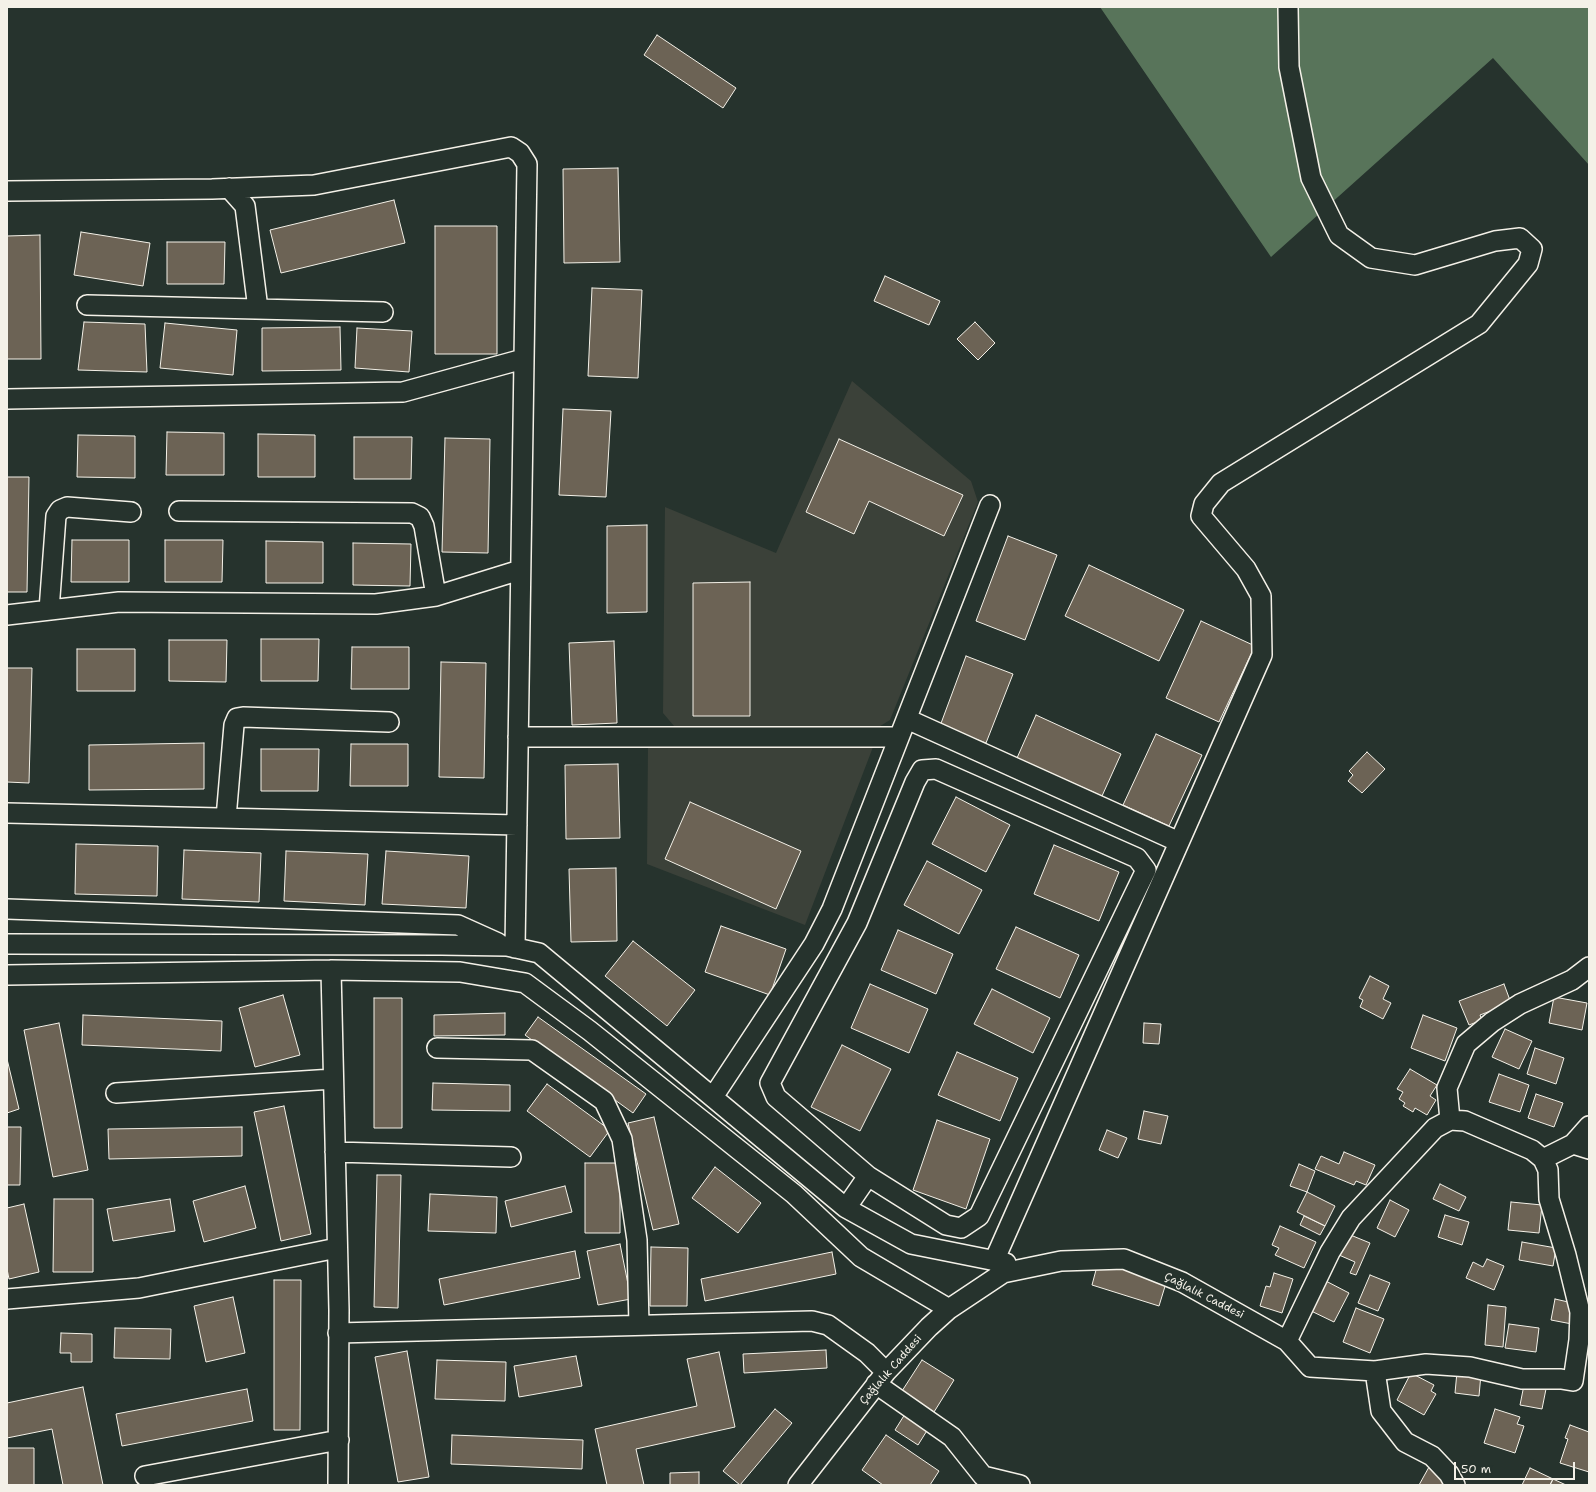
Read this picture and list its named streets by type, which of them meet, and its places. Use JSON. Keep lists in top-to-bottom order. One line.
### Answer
{"streets":{"street":["Çağlalık Caddesi"]},"scale_bar":"50 m"}
